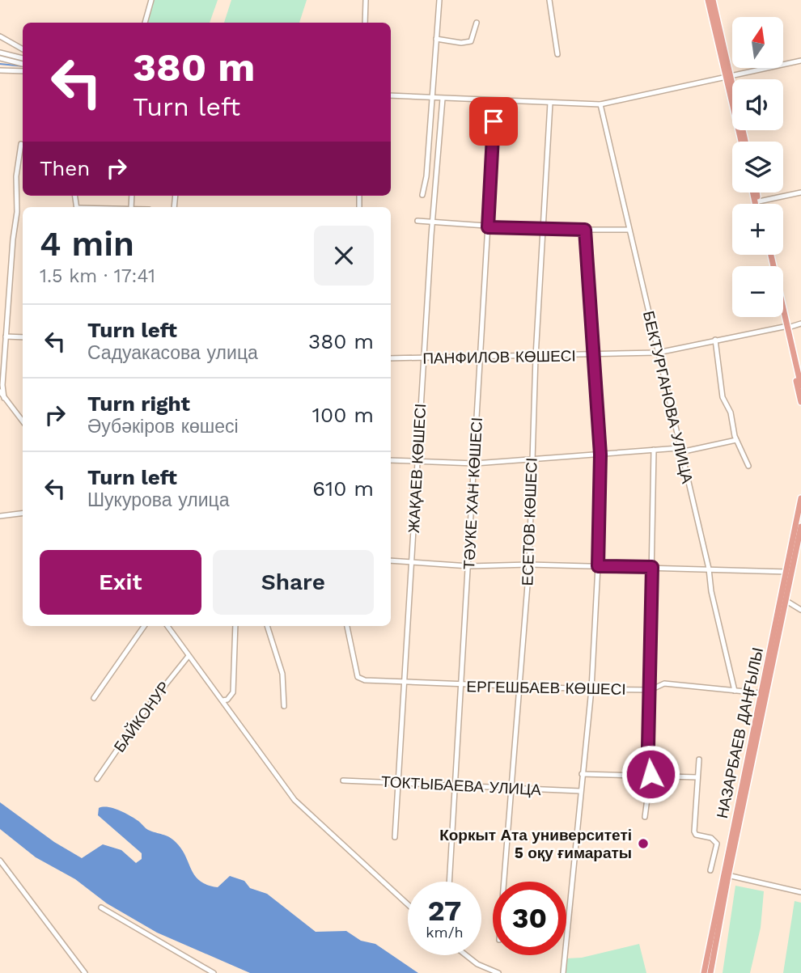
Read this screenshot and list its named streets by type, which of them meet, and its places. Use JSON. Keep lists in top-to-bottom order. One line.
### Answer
{"streets":{"main road":["НАЗАРБАЕВ ДАҢҒЫЛЫ"],"street":["ПАНФИЛОВ КӨШЕСІ","БЕКТУРГАНОВА УЛИЦА","ЖАҚАЕВ КӨШЕСІ","ТӘУКЕ ХАН КӨШЕСІ","ЕСЕТОВ КӨШЕСІ","ЕРГЕШБАЕВ КӨШЕСІ","БАЙКОНУР","ТОКТЫБАЕВА УЛИЦА"]},"crossings":[["ПАНФИЛОВ КӨШЕСІ","БЕКТУРГАНОВА УЛИЦА"],["ПАНФИЛОВ КӨШЕСІ","ЖАҚАЕВ КӨШЕСІ"],["ПАНФИЛОВ КӨШЕСІ","ТӘУКЕ ХАН КӨШЕСІ"],["ПАНФИЛОВ КӨШЕСІ","ЕСЕТОВ КӨШЕСІ"],["БЕКТУРГАНОВА УЛИЦА","ЕРГЕШБАЕВ КӨШЕСІ"],["ЖАҚАЕВ КӨШЕСІ","ЕРГЕШБАЕВ КӨШЕСІ"],["ЖАҚАЕВ КӨШЕСІ","ТОКТЫБАЕВА УЛИЦА"],["ТӘУКЕ ХАН КӨШЕСІ","ЕРГЕШБАЕВ КӨШЕСІ"],["ТӘУКЕ ХАН КӨШЕСІ","ТОКТЫБАЕВА УЛИЦА"],["ЕСЕТОВ КӨШЕСІ","ЕРГЕШБАЕВ КӨШЕСІ"],["ЕСЕТОВ КӨШЕСІ","ТОКТЫБАЕВА УЛИЦА"],["ЕРГЕШБАЕВ КӨШЕСІ","НАЗАРБАЕВ ДАҢҒЫЛЫ"]],"places":["Коркыт Ата университеті 5 оқу ғимараты"],"north":"top","page":{"map_buttons":["+","−"],"turn":["380 m","Turn left"],"then":"Then","heading":["4 min","1.5 km · 17:41"],"list":[{"name":"Turn left","note":"Садуакасова улица","value":"380 m"},{"name":"Turn right","note":"Әубәкіров көшесі","value":"100 m"},{"name":"Turn left","note":"Шукурова улица","value":"610 m"}],"buttons":["Exit","Share"],"speed":"27 km/h","limit":"30"}}
